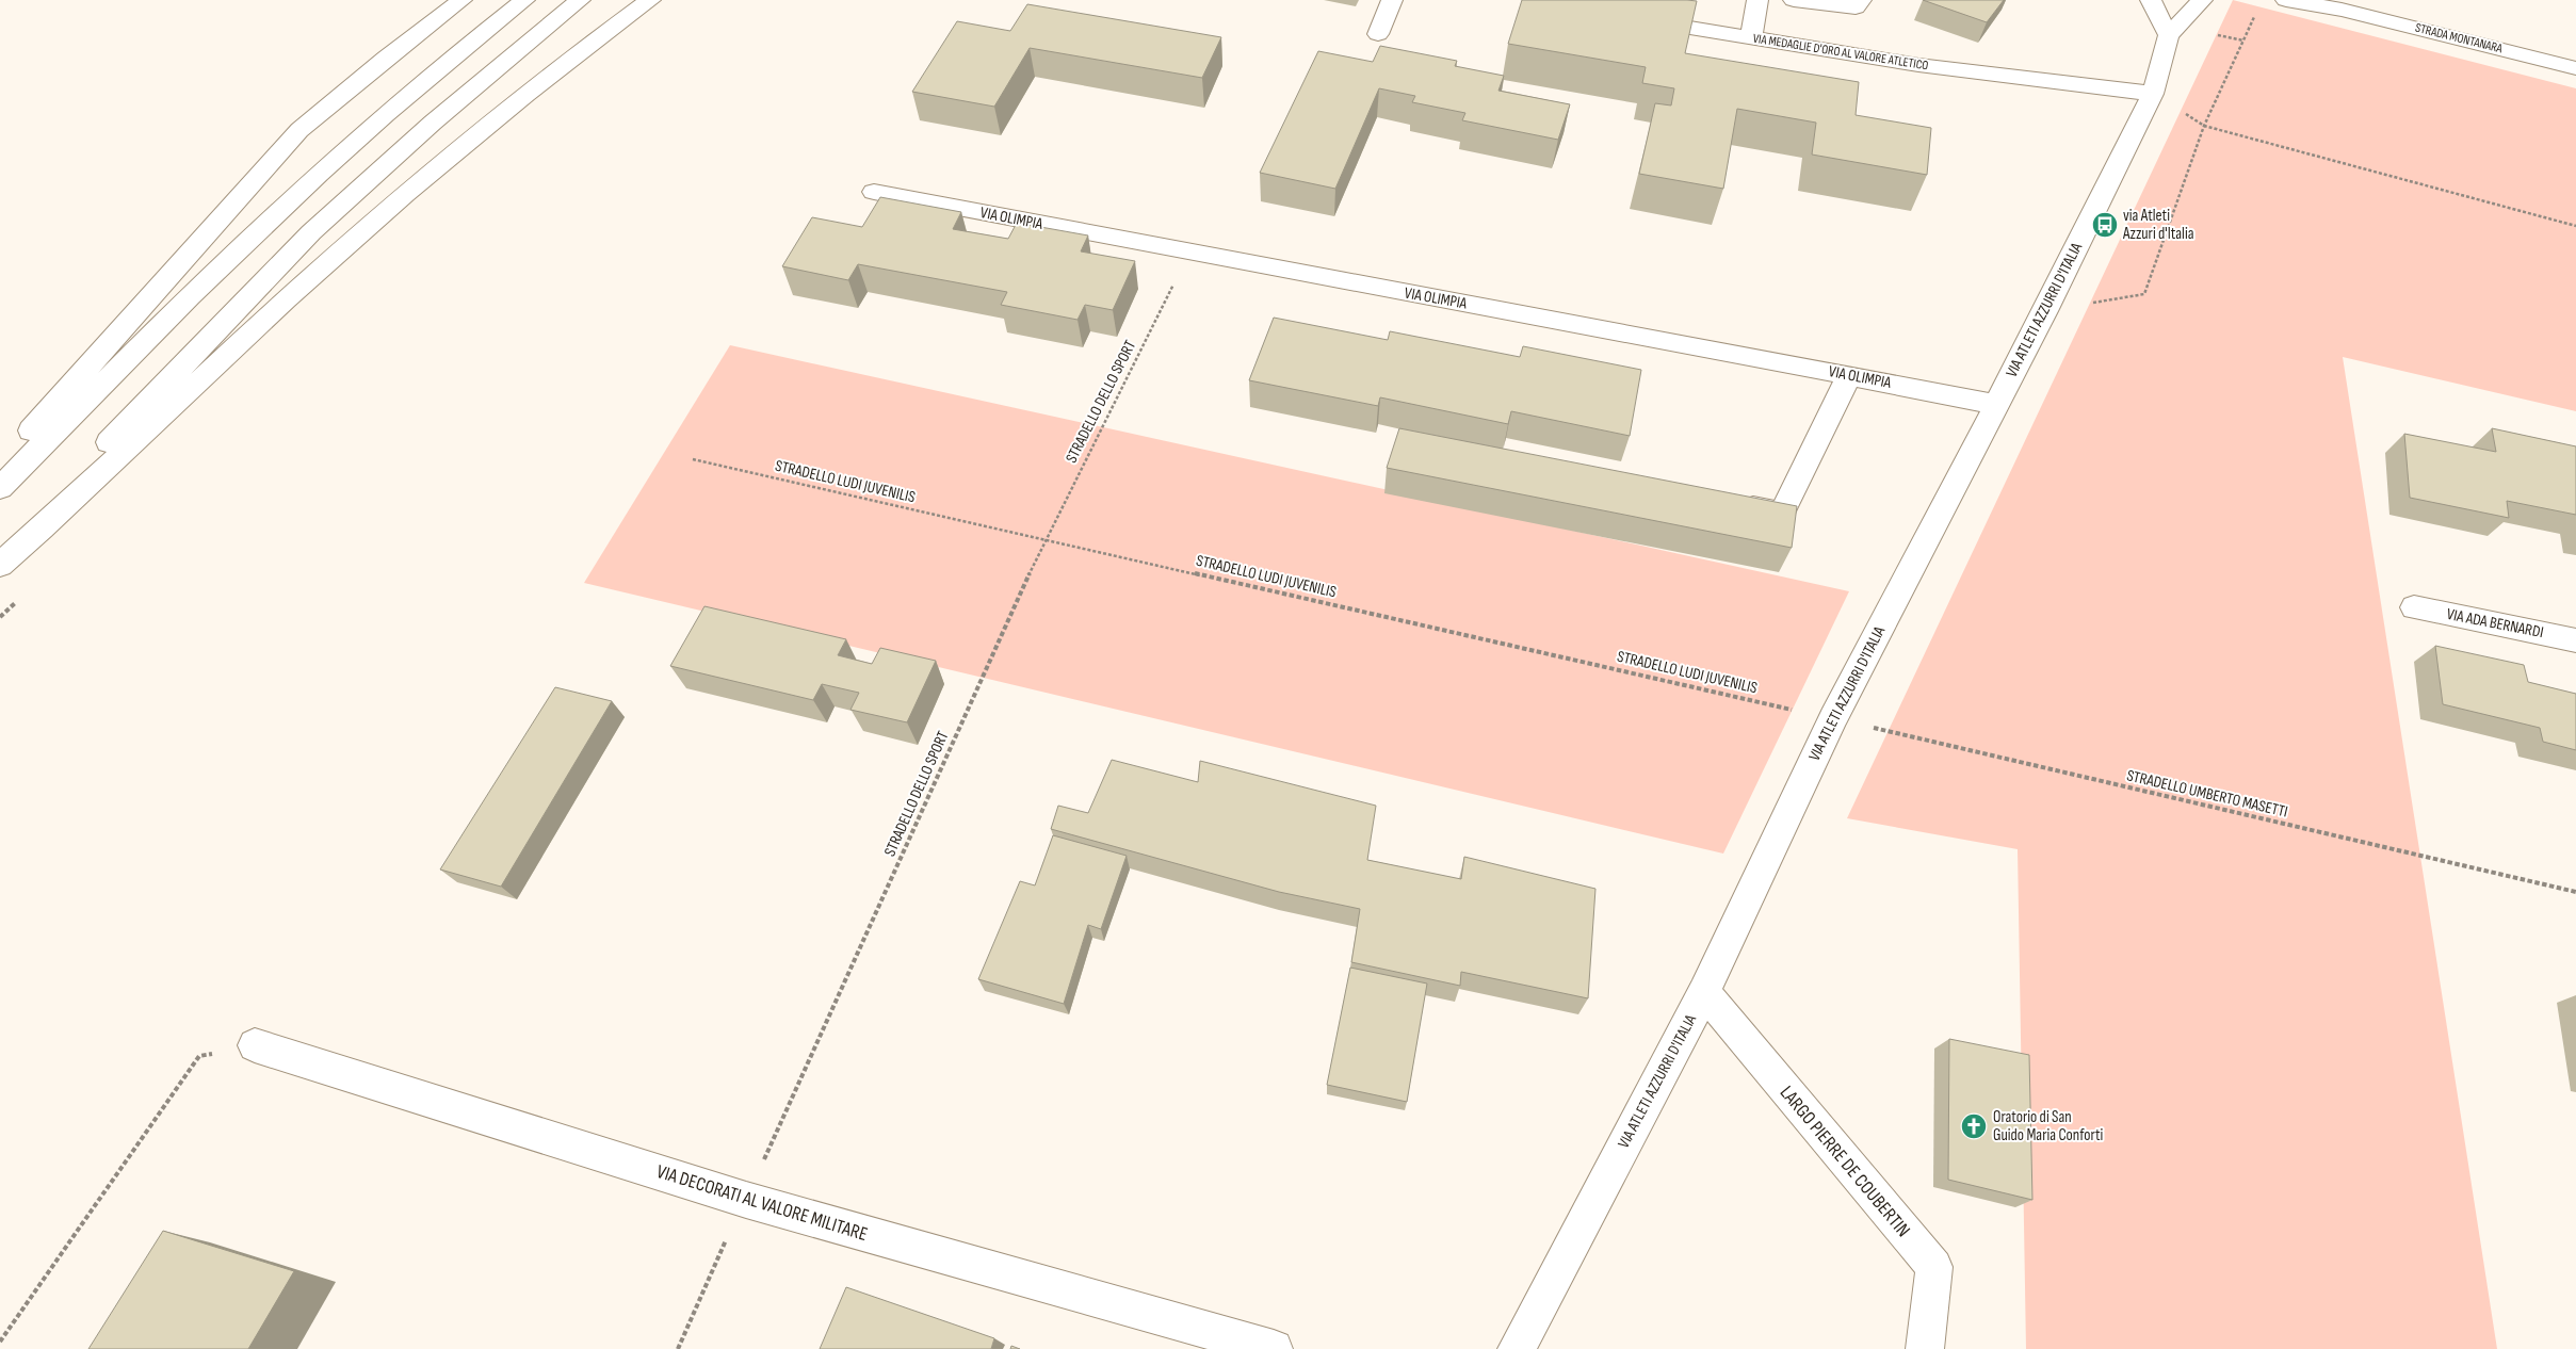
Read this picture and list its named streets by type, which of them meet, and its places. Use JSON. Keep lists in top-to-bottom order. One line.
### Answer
{"streets":{"main road":["STRADA MONTANARA","VIA MEDAGLIE D'ORO AL VALORE ATLETICO","VIA OLIMPIA","VIA ATLETI AZZURRI D'ITALIA","VIA ADA BERNARDI","LARGO PIERRE DE COUBERTIN","VIA DECORATI AL VALORE MILITARE"],"path":["STRADELLO DELLO SPORT","STRADELLO LUDI JUVENILIS","STRADELLO UMBERTO MASETTI"]},"crossings":[["VIA MEDAGLIE D'ORO AL VALORE ATLETICO","VIA ATLETI AZZURRI D'ITALIA"],["VIA OLIMPIA","VIA ATLETI AZZURRI D'ITALIA"],["VIA OLIMPIA","STRADELLO DELLO SPORT"],["VIA ATLETI AZZURRI D'ITALIA","STRADELLO LUDI JUVENILIS"],["VIA ATLETI AZZURRI D'ITALIA","STRADELLO UMBERTO MASETTI"],["VIA ATLETI AZZURRI D'ITALIA","LARGO PIERRE DE COUBERTIN"],["STRADELLO DELLO SPORT","STRADELLO LUDI JUVENILIS"],["STRADELLO DELLO SPORT","VIA DECORATI AL VALORE MILITARE"],["STRADELLO LUDI JUVENILIS","STRADELLO UMBERTO MASETTI"]],"places":{"bus stop":["via Atleti Azzuri d'Italia"],"church":["Oratorio di San Guido Maria Conforti"]}}
